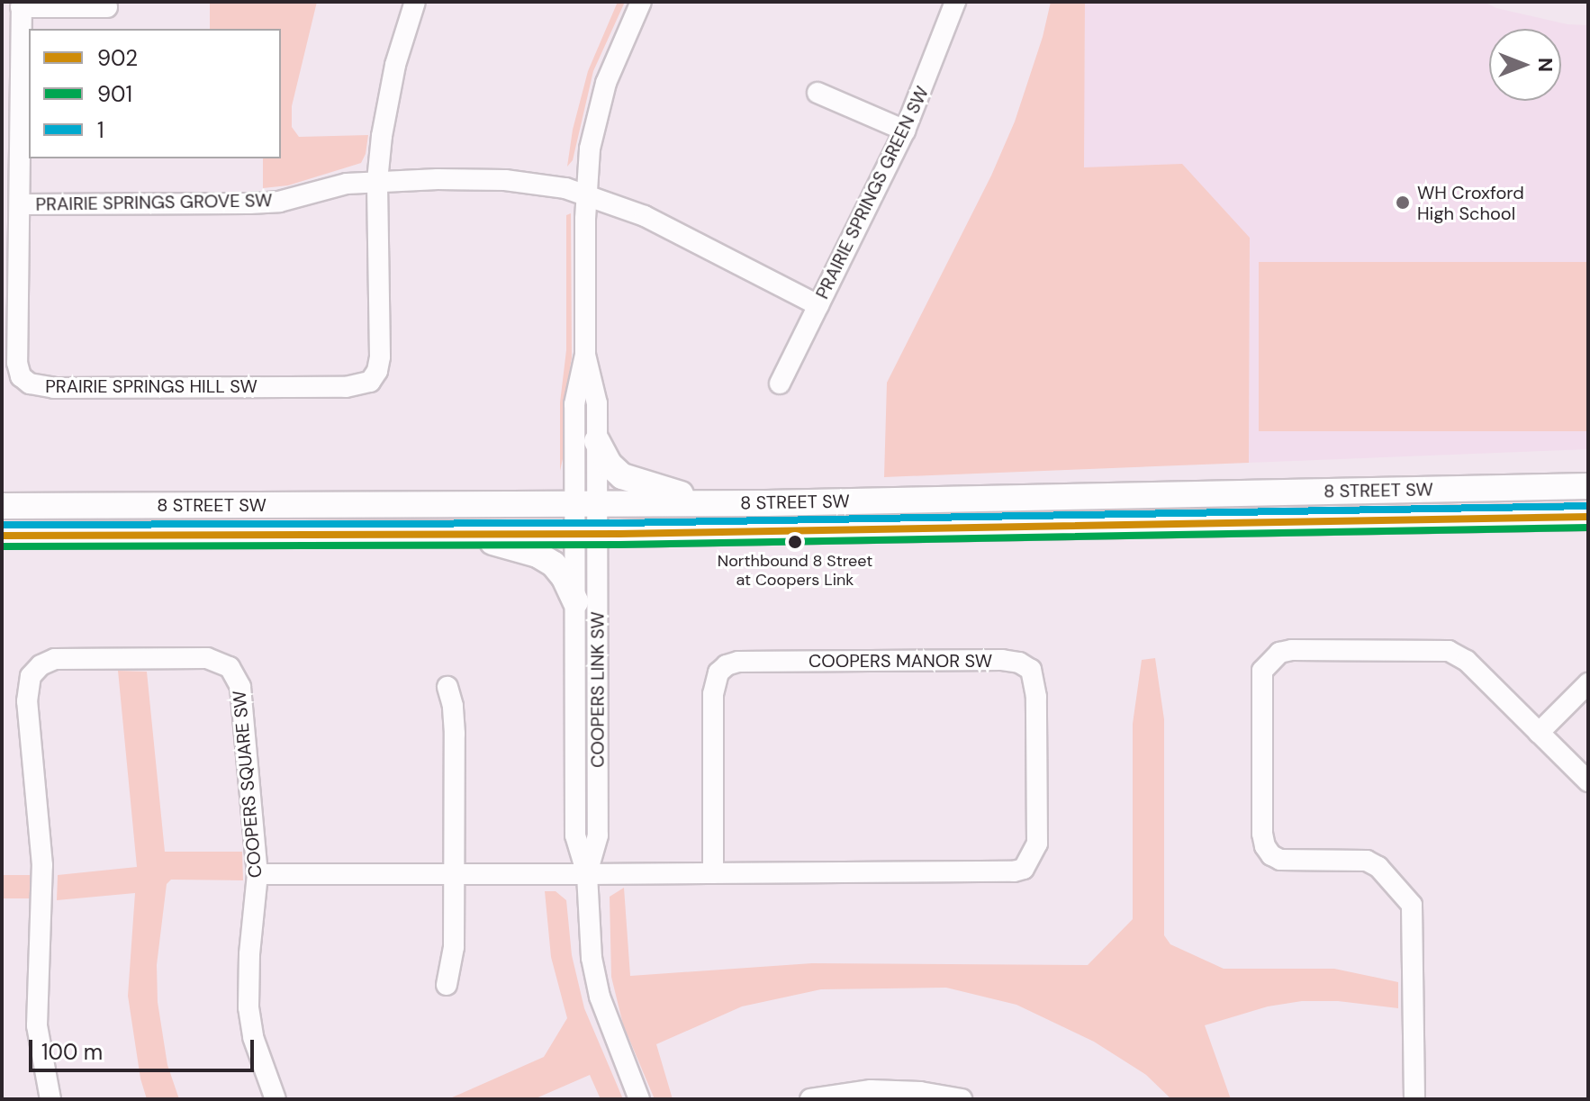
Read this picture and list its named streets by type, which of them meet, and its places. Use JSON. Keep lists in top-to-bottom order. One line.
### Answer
{"streets":{"main road":["8 STREET SW"],"street":["PRAIRIE SPRINGS GREEN SW","PRAIRIE SPRINGS GROVE SW","PRAIRIE SPRINGS HILL SW","COOPERS MANOR SW","COOPERS LINK SW","COOPERS SQUARE SW"]},"crossings":[["PRAIRIE SPRINGS GREEN SW","PRAIRIE SPRINGS GROVE SW"],["PRAIRIE SPRINGS GROVE SW","PRAIRIE SPRINGS HILL SW"],["8 STREET SW","COOPERS LINK SW"],["COOPERS MANOR SW","COOPERS LINK SW"],["COOPERS MANOR SW","COOPERS SQUARE SW"]],"places":["WH Croxford High School","Northbound 8 Street at Coopers Link"],"lines":["transit line 1","transit line 902","transit line 901"],"legend":["902","901","1"],"scale_bar":"100 m","north":"right"}
